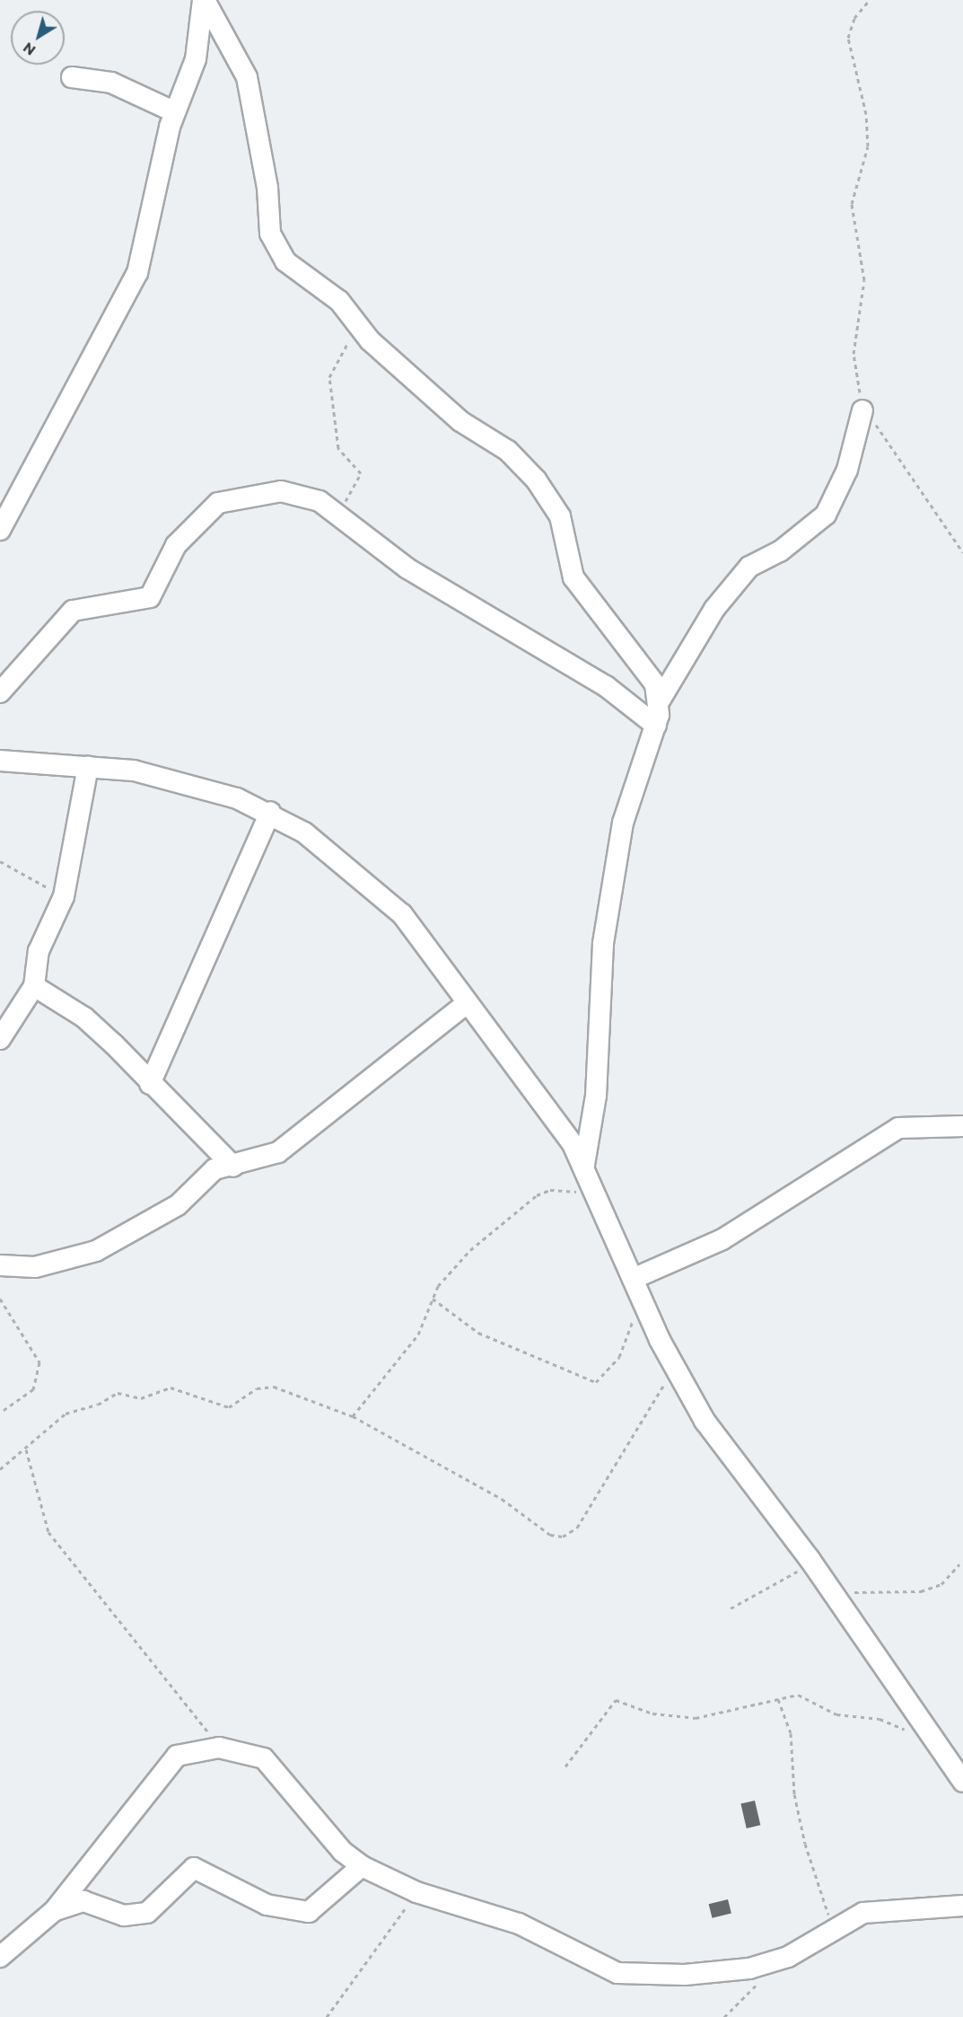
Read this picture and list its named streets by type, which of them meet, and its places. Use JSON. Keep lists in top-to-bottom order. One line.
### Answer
{"north":"bottom left"}
